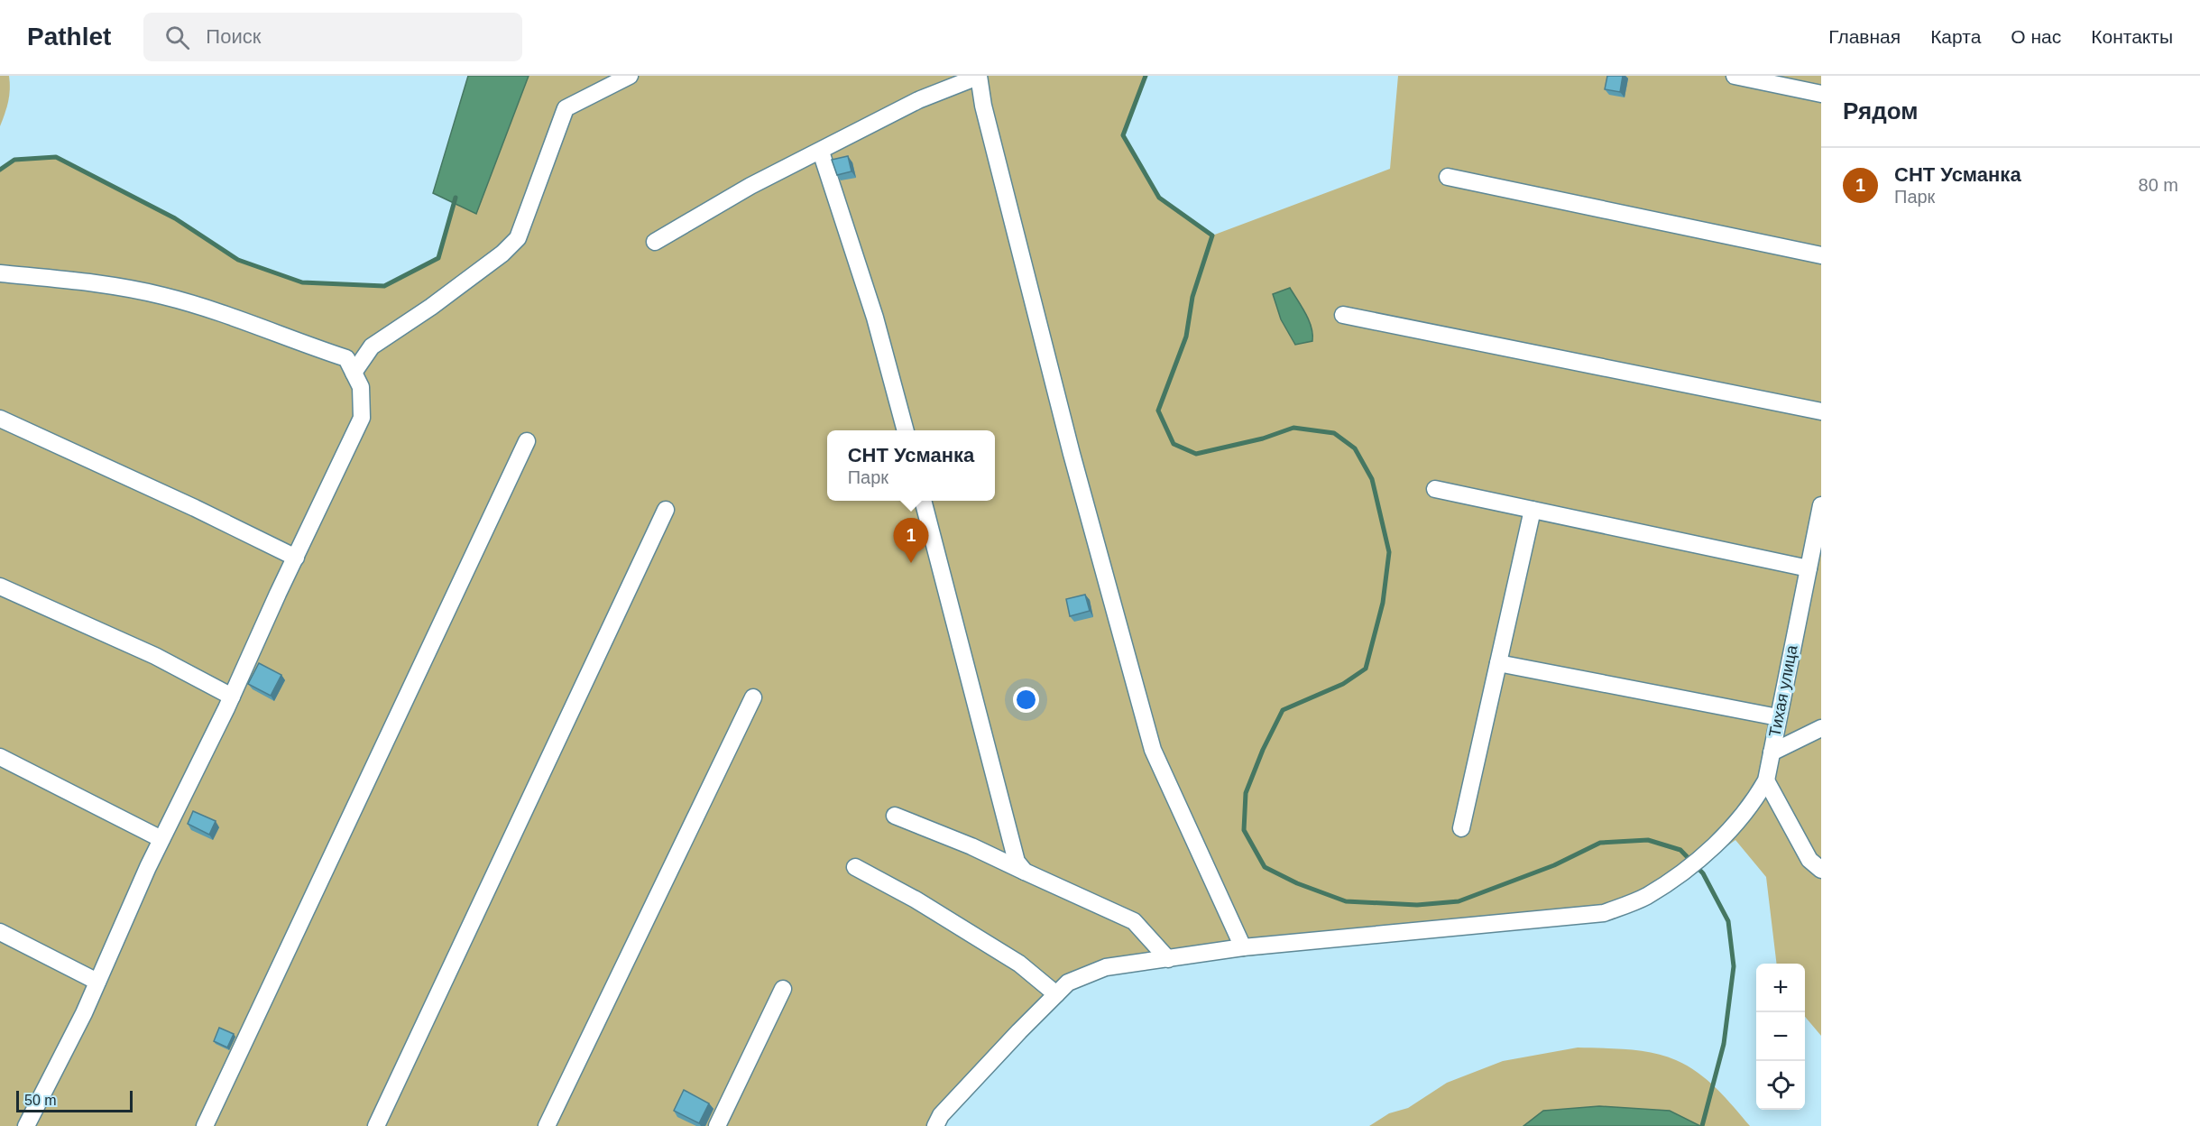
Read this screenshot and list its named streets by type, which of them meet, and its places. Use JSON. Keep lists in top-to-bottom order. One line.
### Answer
{"streets":{"street":["Тихая улица"]},"scale_bar":"50 m","page":{"header":"Pathlet","search":"Поиск","nav":["Главная","Карта","О нас","Контакты"],"heading":"Рядом","list":[{"mark":"1","name":"СНТ Усманка","note":"Парк","value":"80 m"}],"popup":["СНТ Усманка","Парк"],"pins":"1","map_buttons":["+","−"],"scale":"50 m"}}
